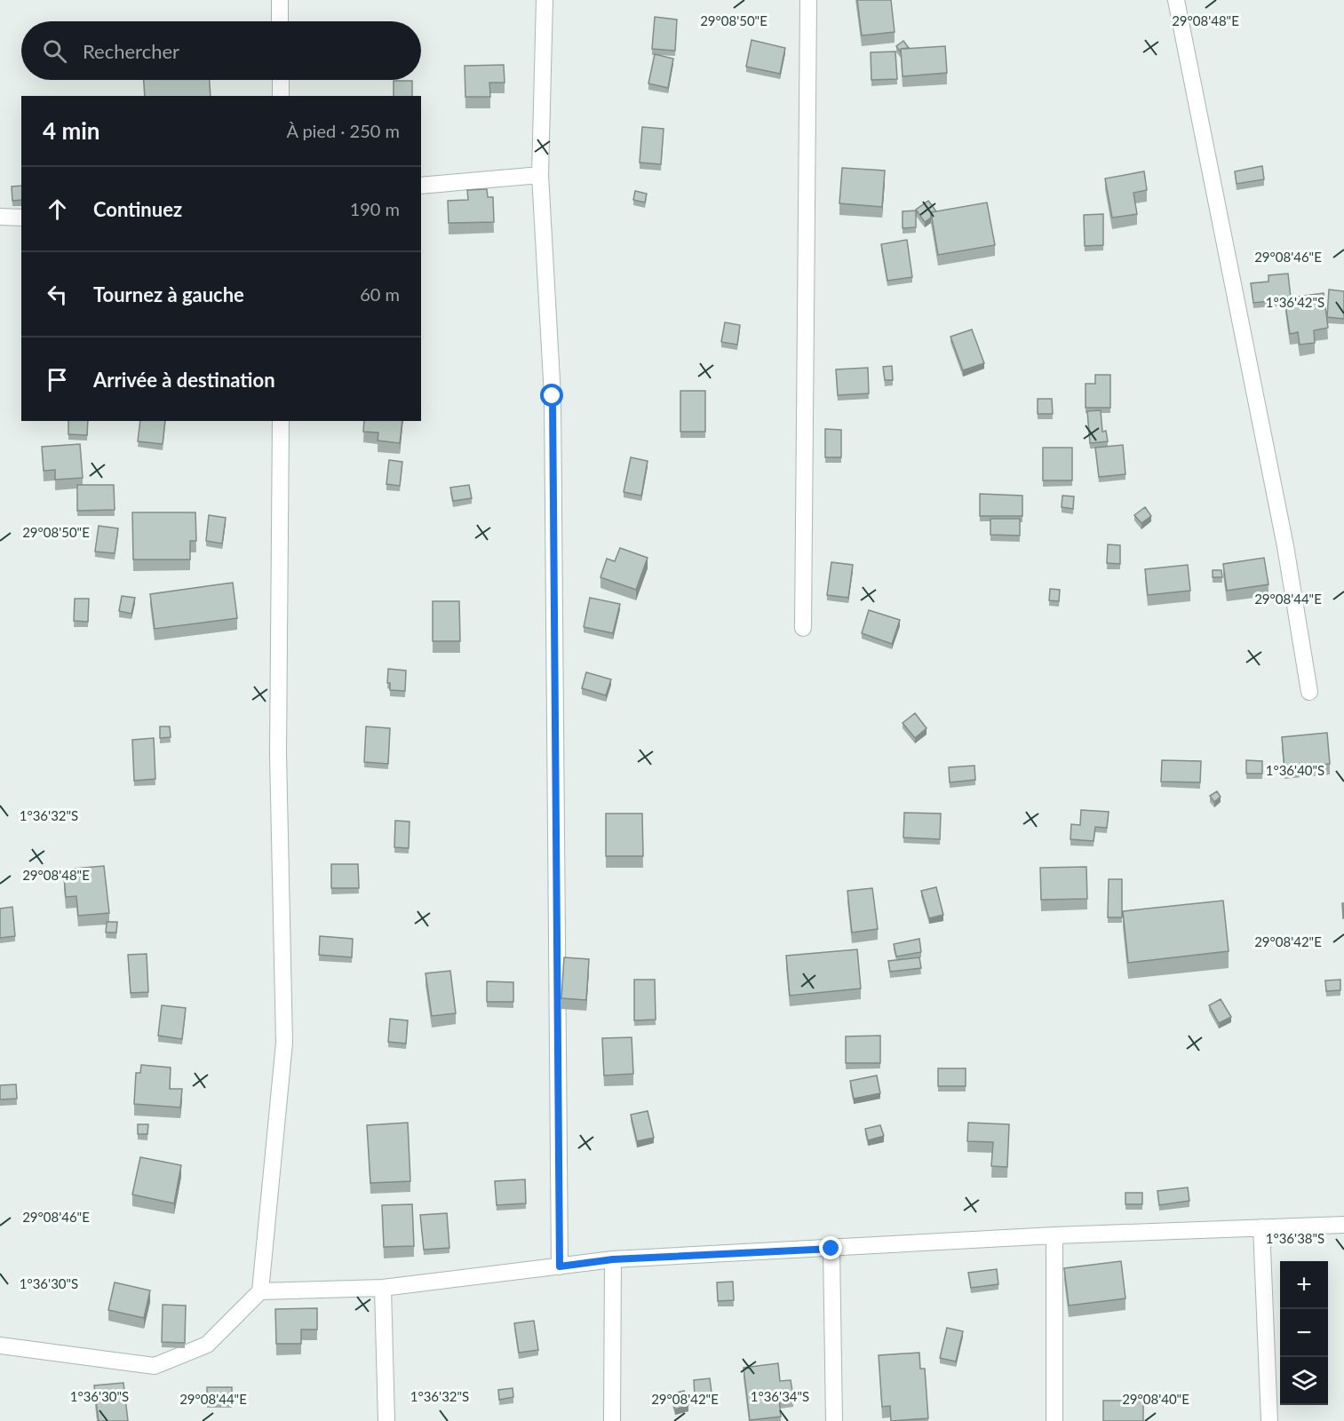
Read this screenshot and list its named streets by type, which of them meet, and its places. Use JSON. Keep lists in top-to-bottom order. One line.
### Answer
{"page":{"search":"Rechercher","heading":["4 min","À pied · 250 m"],"list":[["Continuez","190 m"],["Tournez à gauche","60 m"],"Arrivée à destination"],"map_buttons":["+","−"]},"coordinates":["29°08'50\"E","29°08'48\"E","29°08'46\"E","1°36'42\"S","29°08'44\"E","1°36'40\"S","1°36'32\"S","29°08'42\"E","1°36'38\"S","1°36'30\"S","1°36'34\"S","29°08'40\"E"]}
